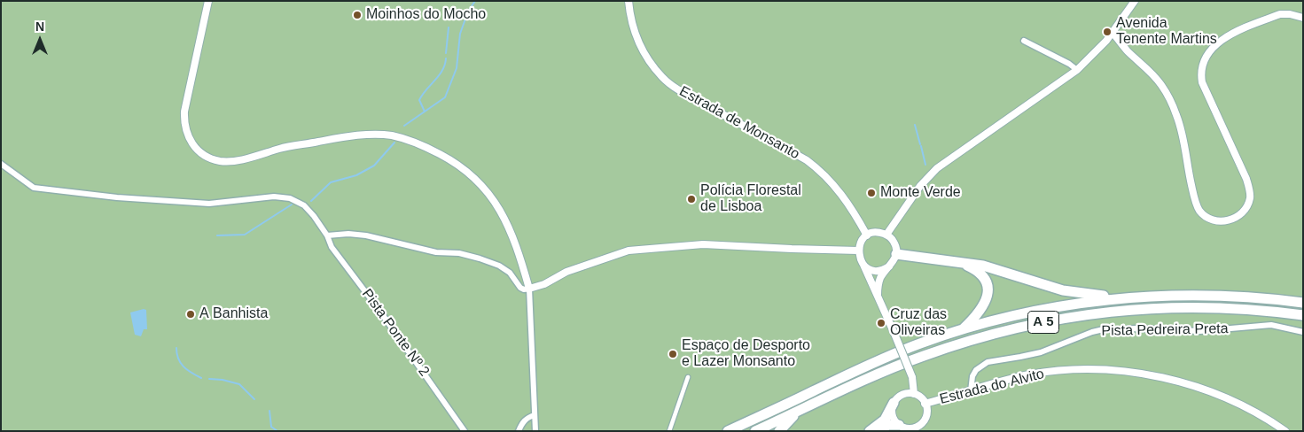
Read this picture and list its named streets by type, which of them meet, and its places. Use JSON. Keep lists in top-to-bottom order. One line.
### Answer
{"streets":{"highway":["A 5"],"street":["Estrada de Monsanto","Pista Pedreira Preta","Pista Ponte Nº 2","Estrada do Alvito"]},"crossings":[["Pista Pedreira Preta","Estrada do Alvito"]],"places":["Moinhos do Mocho","Avenida Tenente Martins","Monte Verde","Polícia Florestal de Lisboa","A Banhista","Cruz das Oliveiras","Espaço de Desporto e Lazer Monsanto"],"north":"top"}
